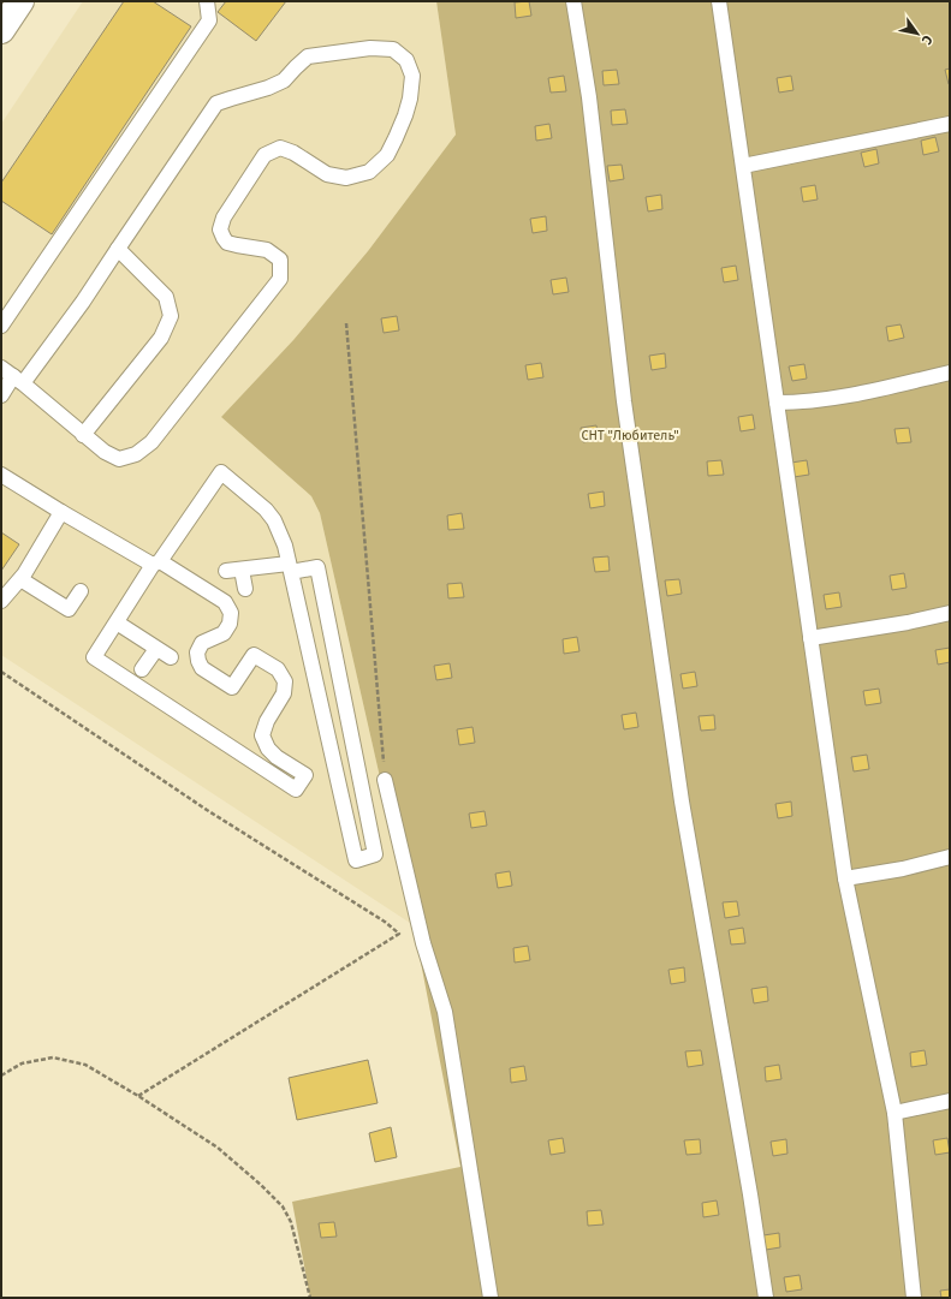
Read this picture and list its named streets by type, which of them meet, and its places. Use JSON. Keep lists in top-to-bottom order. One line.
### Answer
{"parks":["СНТ \"Любитель\""],"north":"bottom right"}
